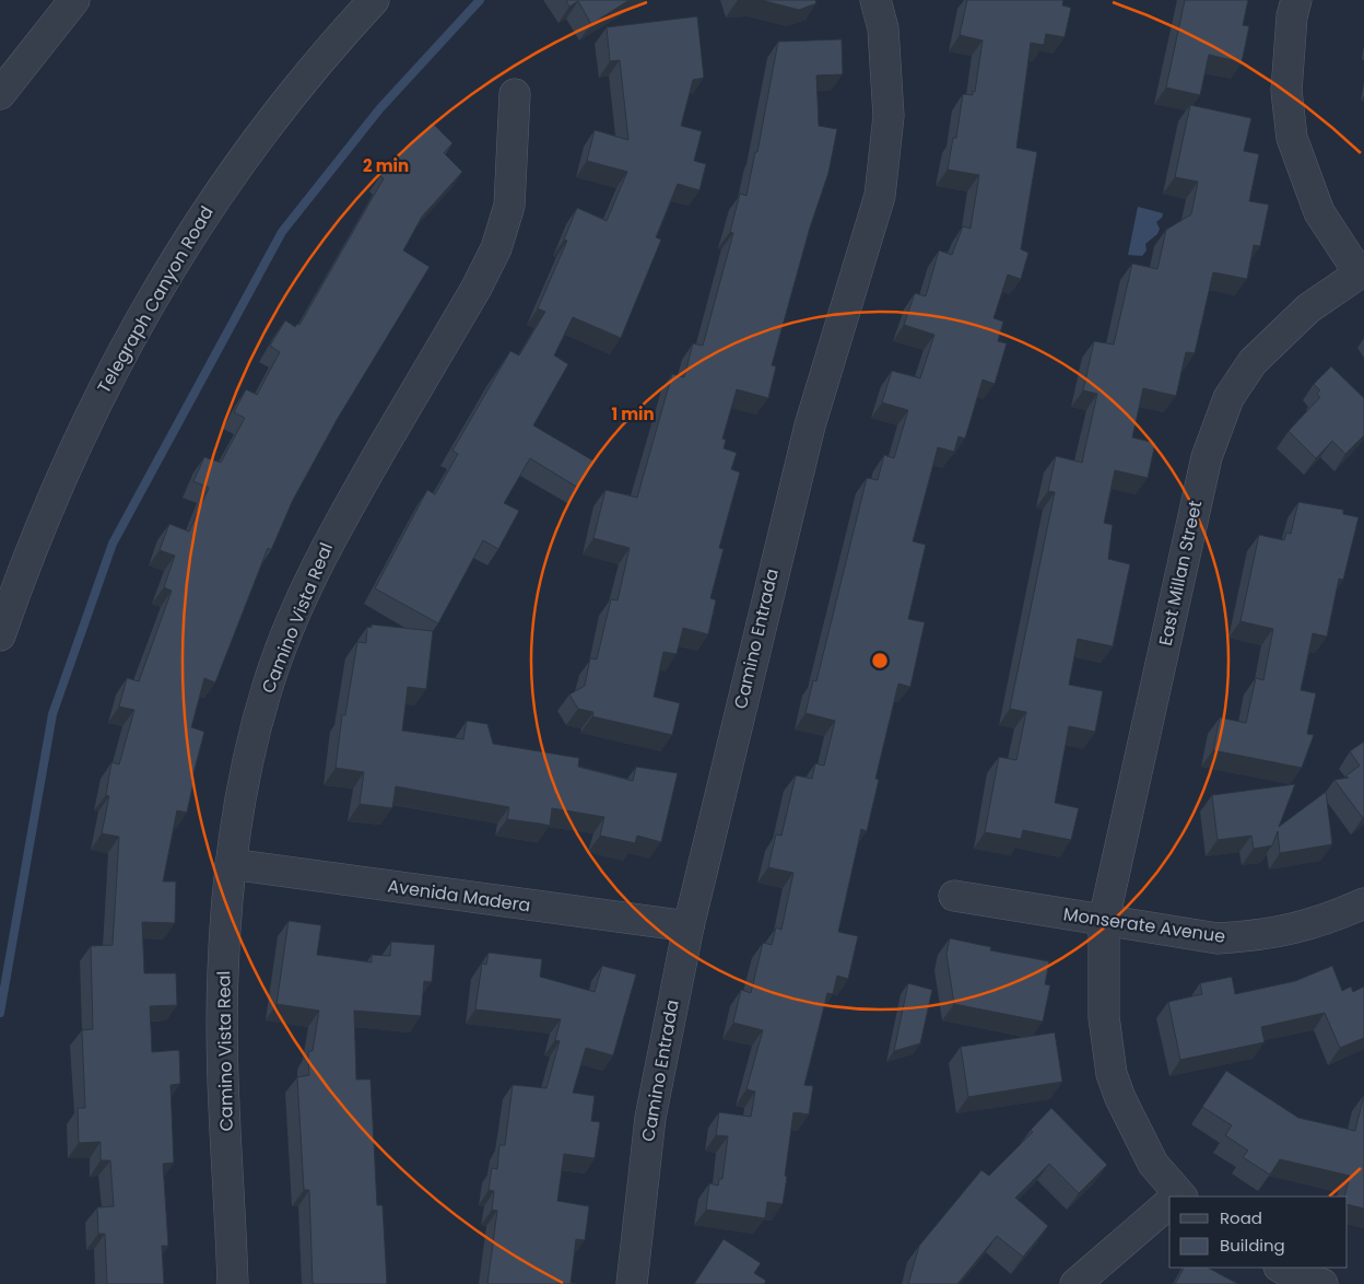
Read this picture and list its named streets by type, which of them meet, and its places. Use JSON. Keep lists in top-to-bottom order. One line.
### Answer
{"streets":{"street":["Telegraph Canyon Road","East Millan Street","Camino Vista Real","Camino Entrada","Avenida Madera","Monserate Avenue"]},"crossings":[["East Millan Street","Monserate Avenue"],["Camino Vista Real","Avenida Madera"],["Camino Entrada","Avenida Madera"]],"legend":["Road","Building"],"rings":["2 min","1 min"]}
